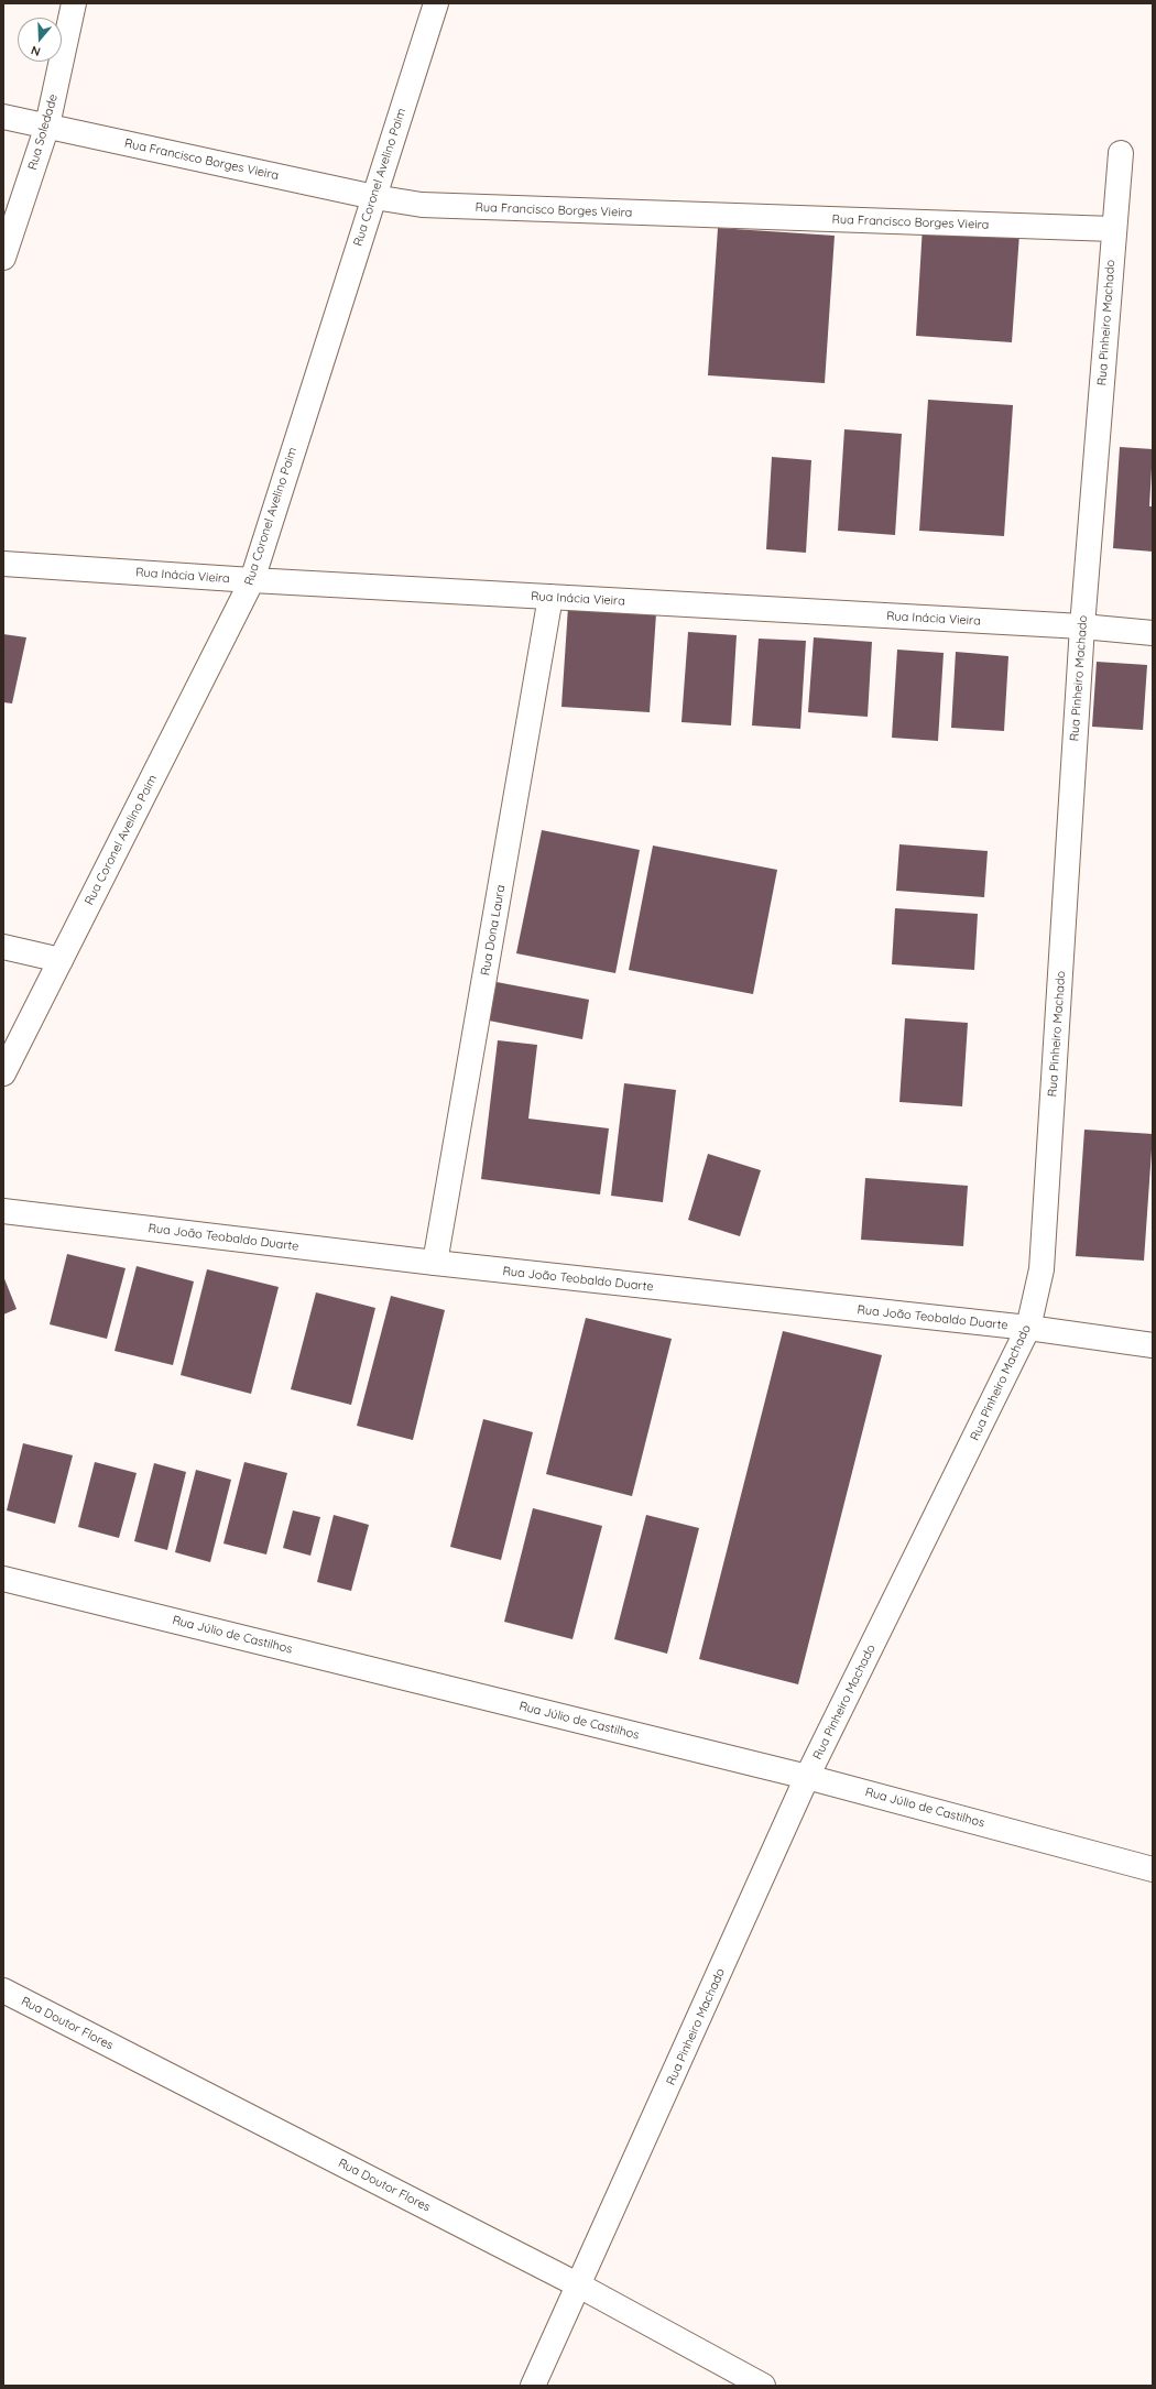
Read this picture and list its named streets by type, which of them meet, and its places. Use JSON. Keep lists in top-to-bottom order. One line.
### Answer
{"streets":{"street":["Rua Soledade","Rua Francisco Borges Vieira","Rua Coronel Avelino Paim","Rua Pinheiro Machado","Rua Inácia Vieira","Rua Dona Laura","Rua João Teobaldo Duarte","Rua Júlio de Castilhos","Rua Doutor Flores"]},"crossings":[["Rua Soledade","Rua Francisco Borges Vieira"],["Rua Francisco Borges Vieira","Rua Coronel Avelino Paim"],["Rua Francisco Borges Vieira","Rua Pinheiro Machado"],["Rua Coronel Avelino Paim","Rua Inácia Vieira"],["Rua Pinheiro Machado","Rua Inácia Vieira"],["Rua Pinheiro Machado","Rua João Teobaldo Duarte"],["Rua Pinheiro Machado","Rua Júlio de Castilhos"],["Rua Pinheiro Machado","Rua Doutor Flores"],["Rua Inácia Vieira","Rua Dona Laura"],["Rua Dona Laura","Rua João Teobaldo Duarte"]],"north":"bottom"}
